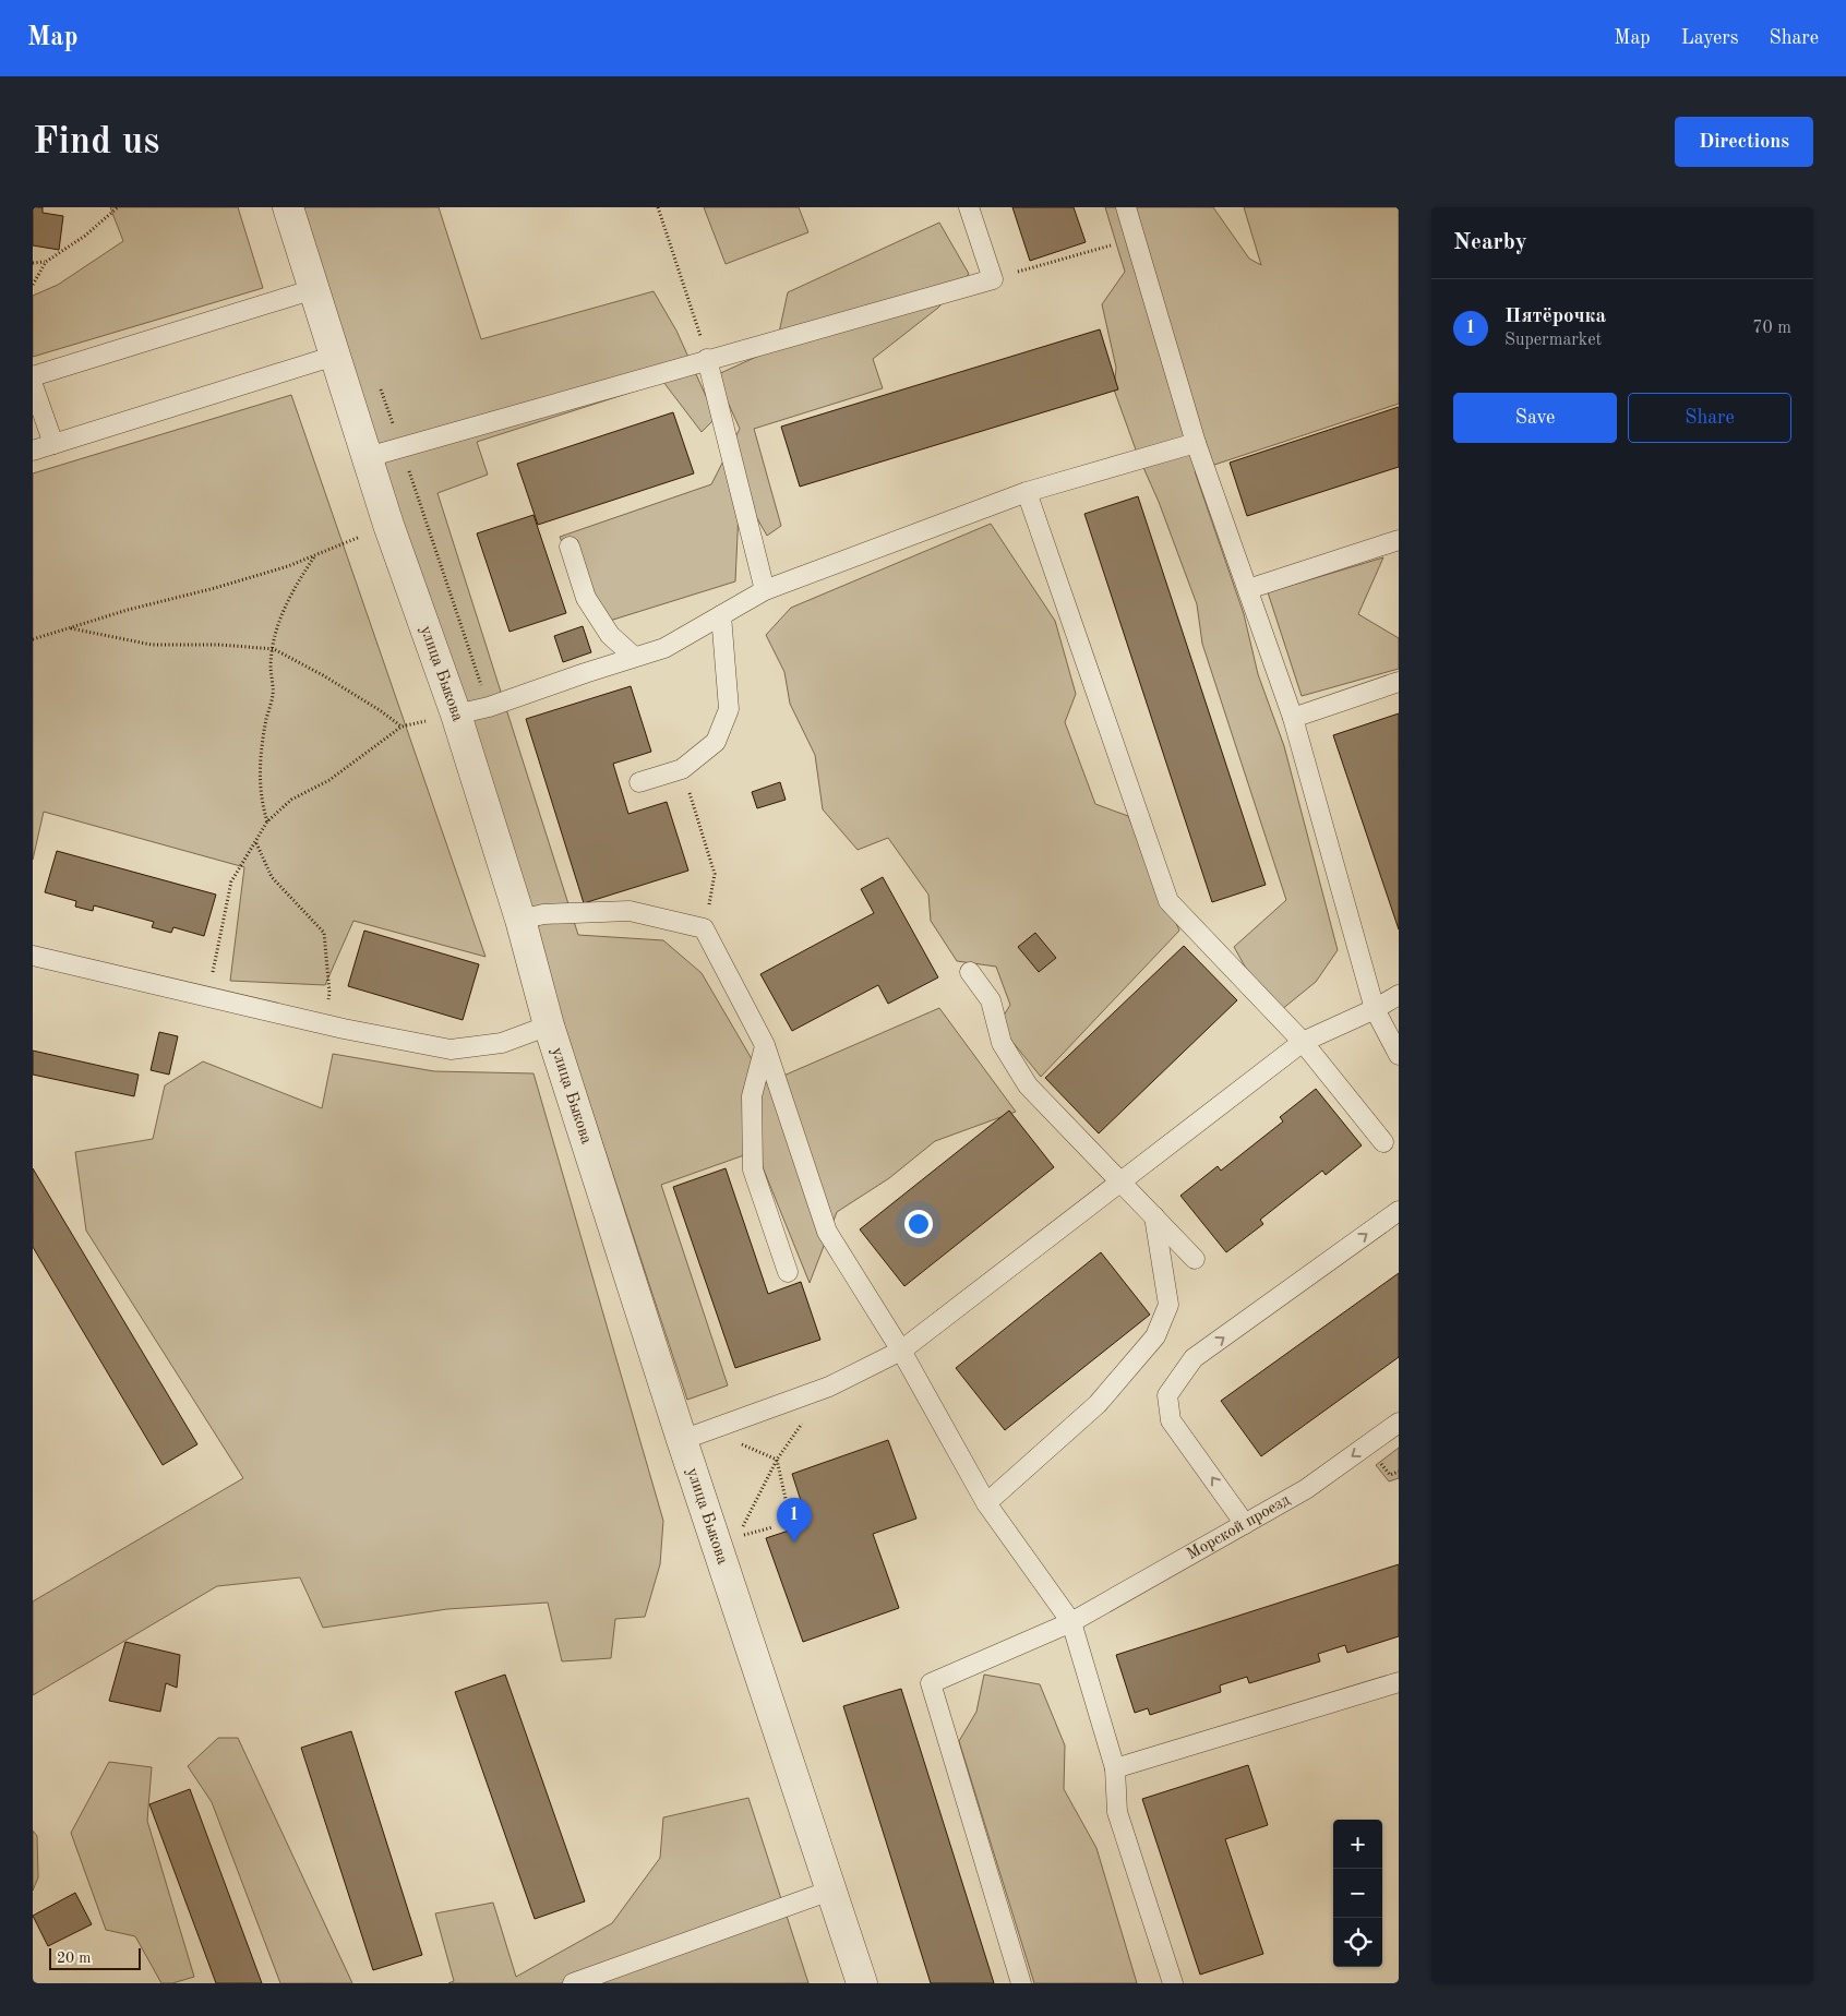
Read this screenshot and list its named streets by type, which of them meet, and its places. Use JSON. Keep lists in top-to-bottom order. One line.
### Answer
{"streets":{"street":["улица Быкова"],"lane":["Морской проезд"]},"scale_bar":"20 m","page":{"header":"Map","nav":["Map","Layers","Share"],"buttons":["Directions",["Save","Share"]],"title":"Find us","heading":"Nearby","list":[{"mark":"1","name":"Пятёрочка","note":"Supermarket","value":"70 m"}],"pins":"1","map_buttons":["+","−"],"scale":"20 m"}}
